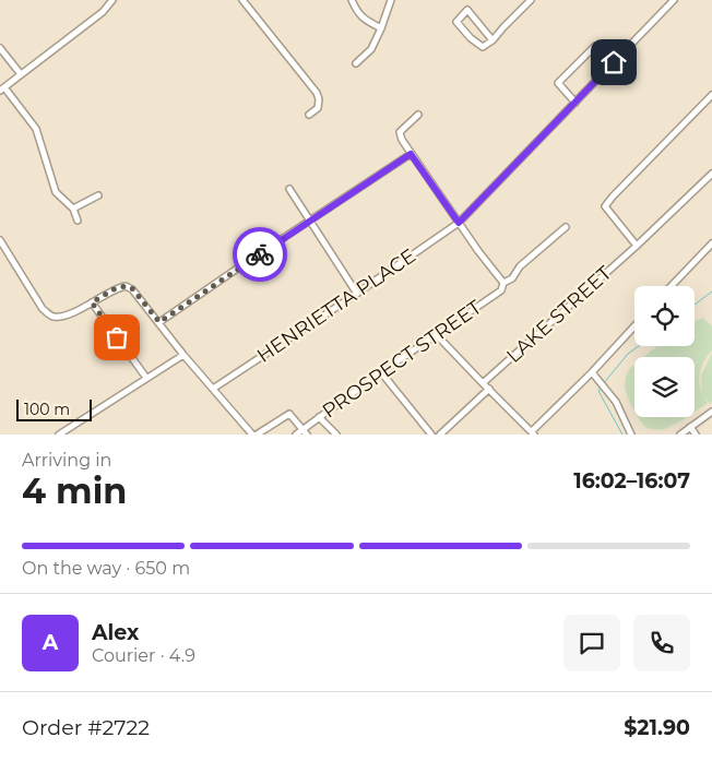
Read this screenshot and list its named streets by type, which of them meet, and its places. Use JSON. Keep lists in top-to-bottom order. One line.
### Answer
{"streets":{"street":["HENRIETTA PLACE","LAKE STREET","PROSPECT STREET"]},"scale_bar":"100 m","page":{"scale":"100 m","heading":["4 min","Arriving in","16:02–16:07"],"panel":["Alex","Courier · 4.9","Order #2722","$21.90"],"bar":"On the way · 650 m","round":"A"}}
